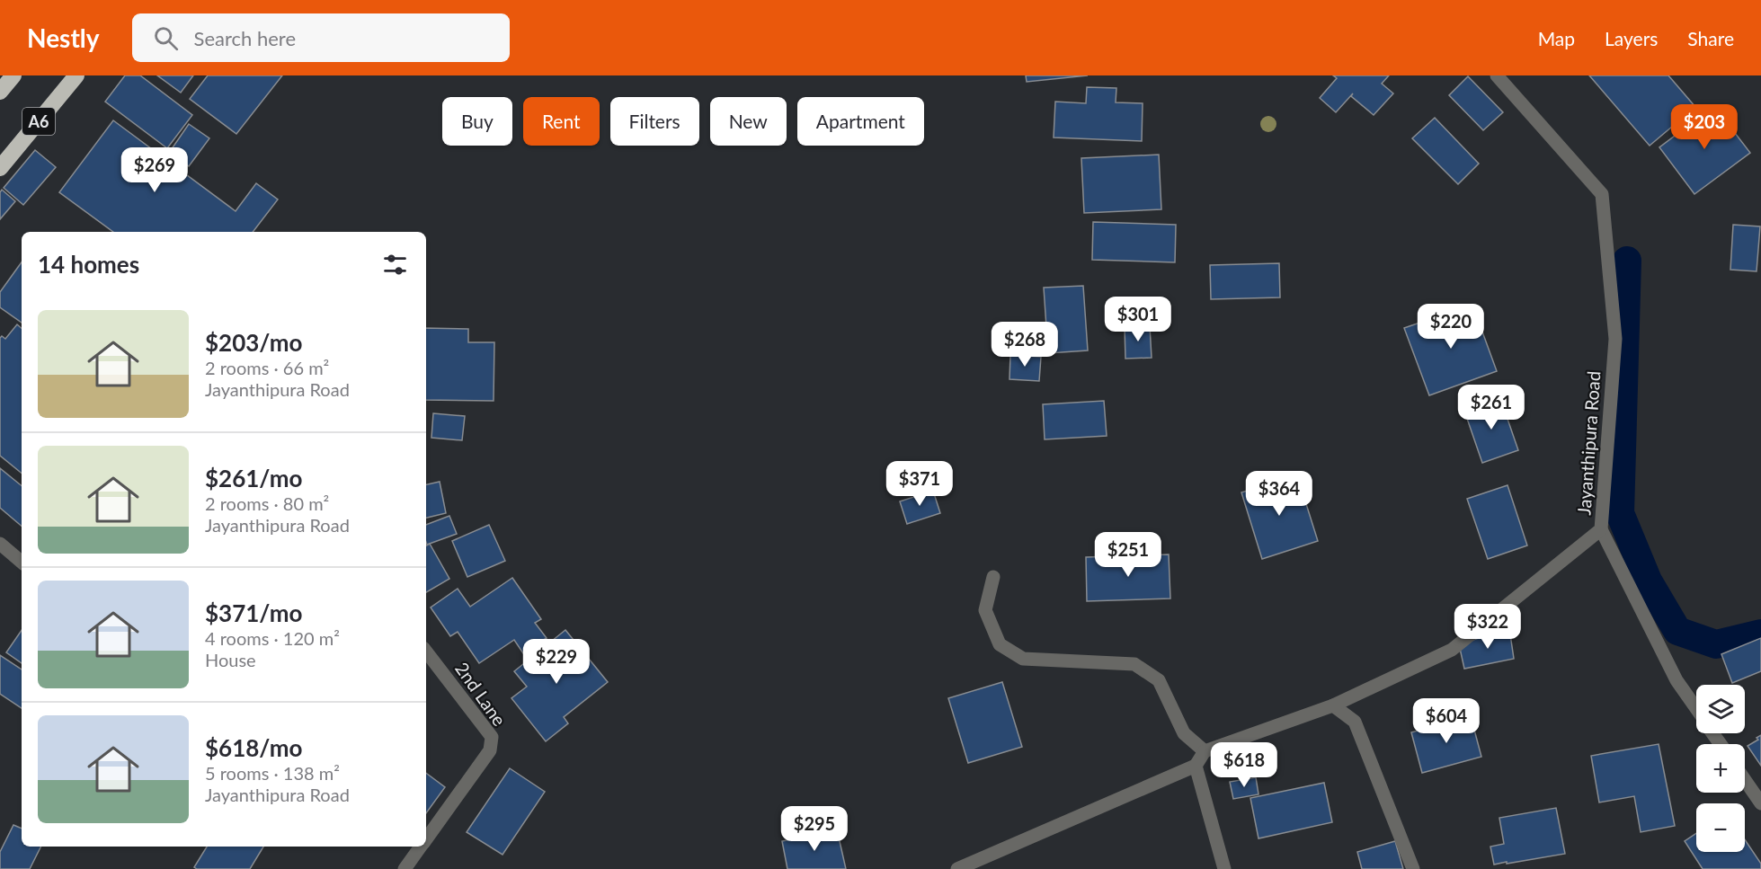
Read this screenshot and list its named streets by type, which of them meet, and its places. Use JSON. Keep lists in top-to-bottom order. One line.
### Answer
{"streets":{"highway":["A6"],"street":["Jayanthipura Road","2nd Lane"]},"page":{"header":"Nestly","search":"Search here","nav":["Map","Layers","Share"],"chip":["Buy","Rent","Filters","New","Apartment"],"price":["$203","$269","$301","$220","$268","$261","$371","$364","$251","$322","$229","$604","$618","$295"],"heading":"14 homes","list":[{"name":"$203/mo","note":"2 rooms · 66 m² · Jayanthipura Road"},{"name":"$261/mo","note":"2 rooms · 80 m² · Jayanthipura Road"},{"name":"$371/mo","note":"4 rooms · 120 m² · House"},{"name":"$618/mo","note":"5 rooms · 138 m² · Jayanthipura Road"}],"map_buttons":["+","−"]}}
